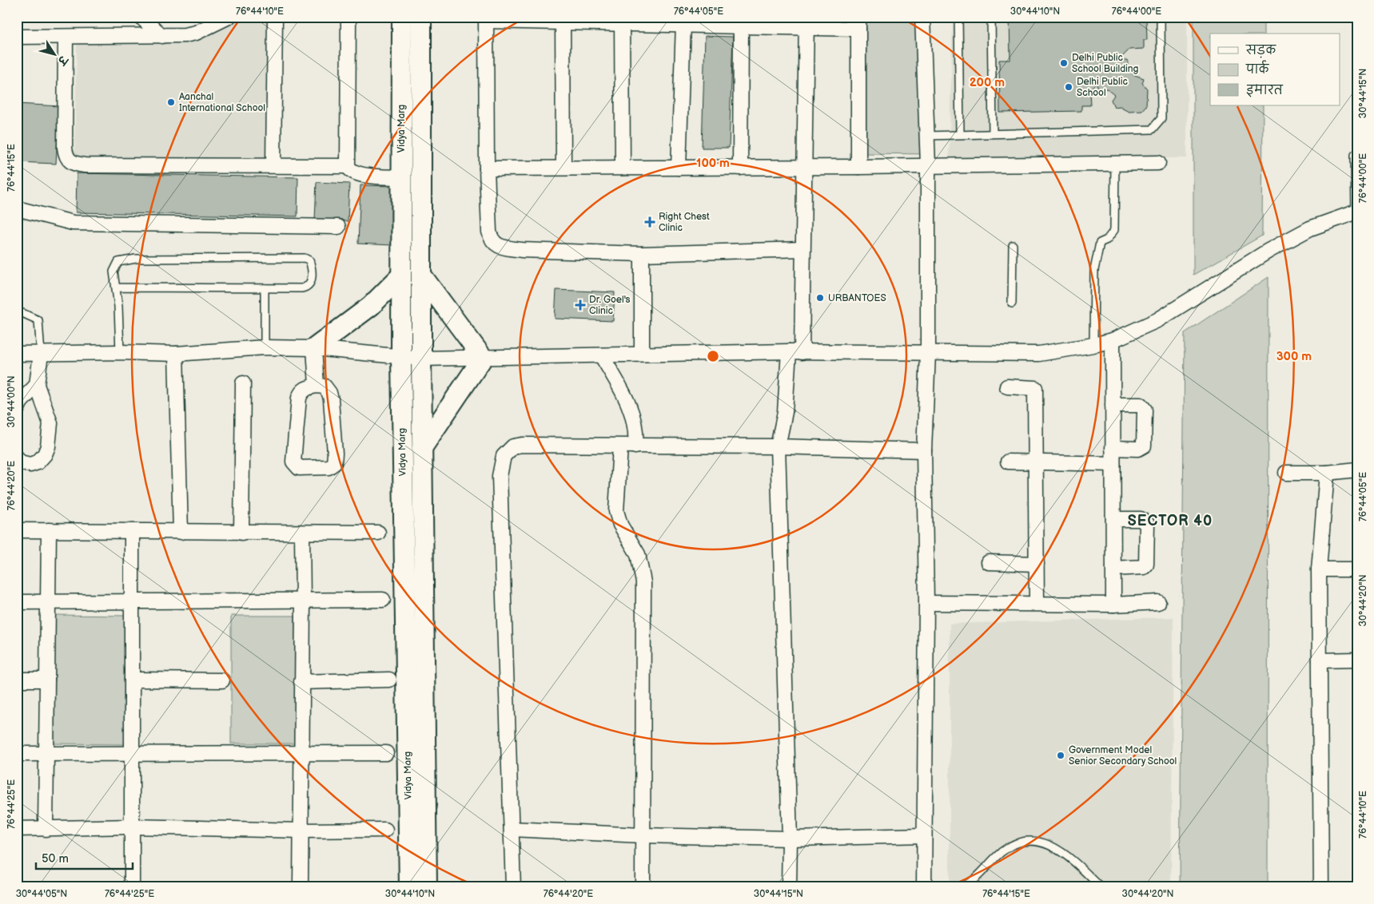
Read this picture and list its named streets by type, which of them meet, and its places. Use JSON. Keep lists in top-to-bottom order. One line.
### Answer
{"streets":{"main road":["Vidya Marg"]},"districts":["SECTOR 40"],"places":{"other":["Delhi Public School Building","Delhi Public School","Aanchal International School","URBANTOES","Government Model Senior Secondary School"],"health":["Right Chest Clinic","Dr. Goel's Clinic"]},"legend":["सड़क","पार्क","इमारत"],"scale_bar":"50 m","north":"bottom right","coordinates":["76°44'10\"E","76°44'05\"E","30°44'10\"N","76°44'00\"E","30°44'15\"N","76°44'15\"E","30°44'00\"N","76°44'20\"E","30°44'20\"N","76°44'25\"E","30°44'05\"N"],"rings":["200 m","100 m","300 m"]}
